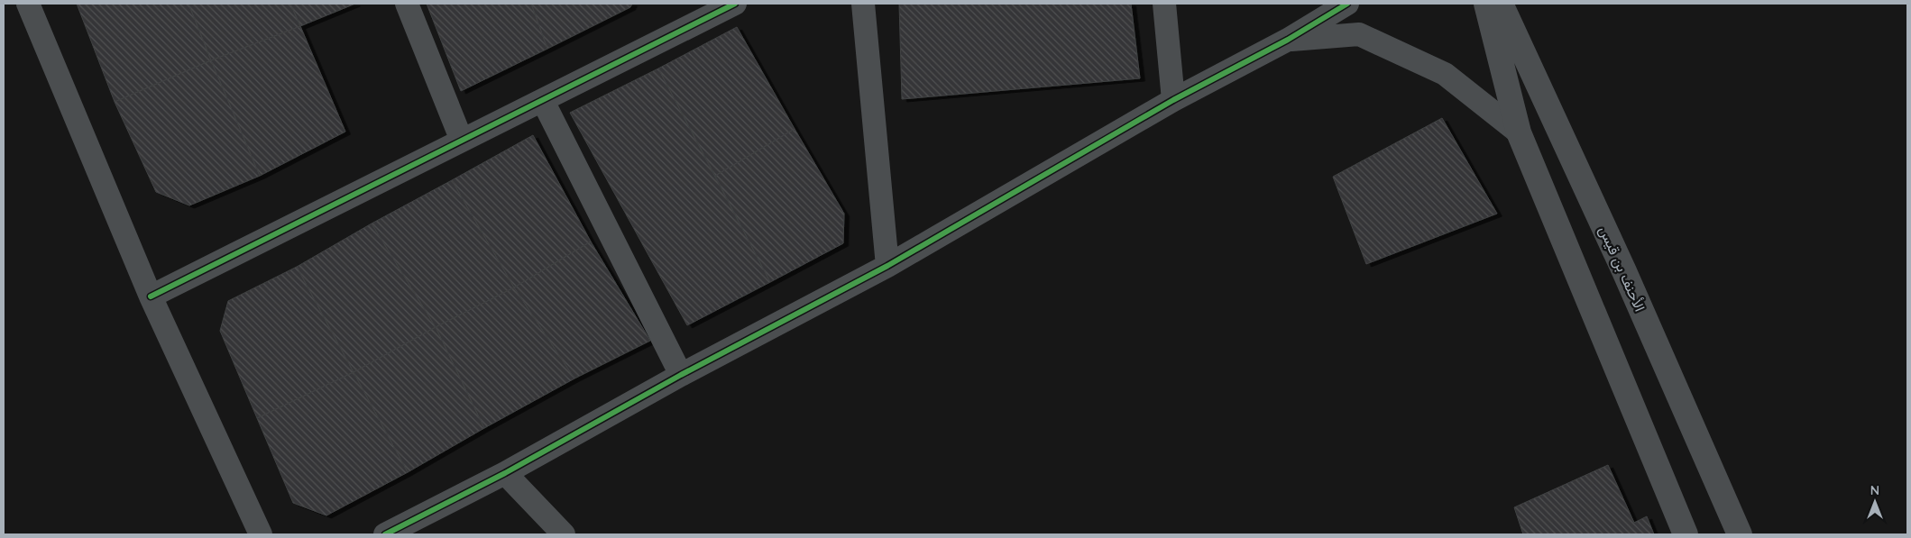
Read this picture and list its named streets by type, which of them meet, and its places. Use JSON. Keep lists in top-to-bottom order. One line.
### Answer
{"streets":{"street":["الأحنف بن قيس"]},"north":"top"}
